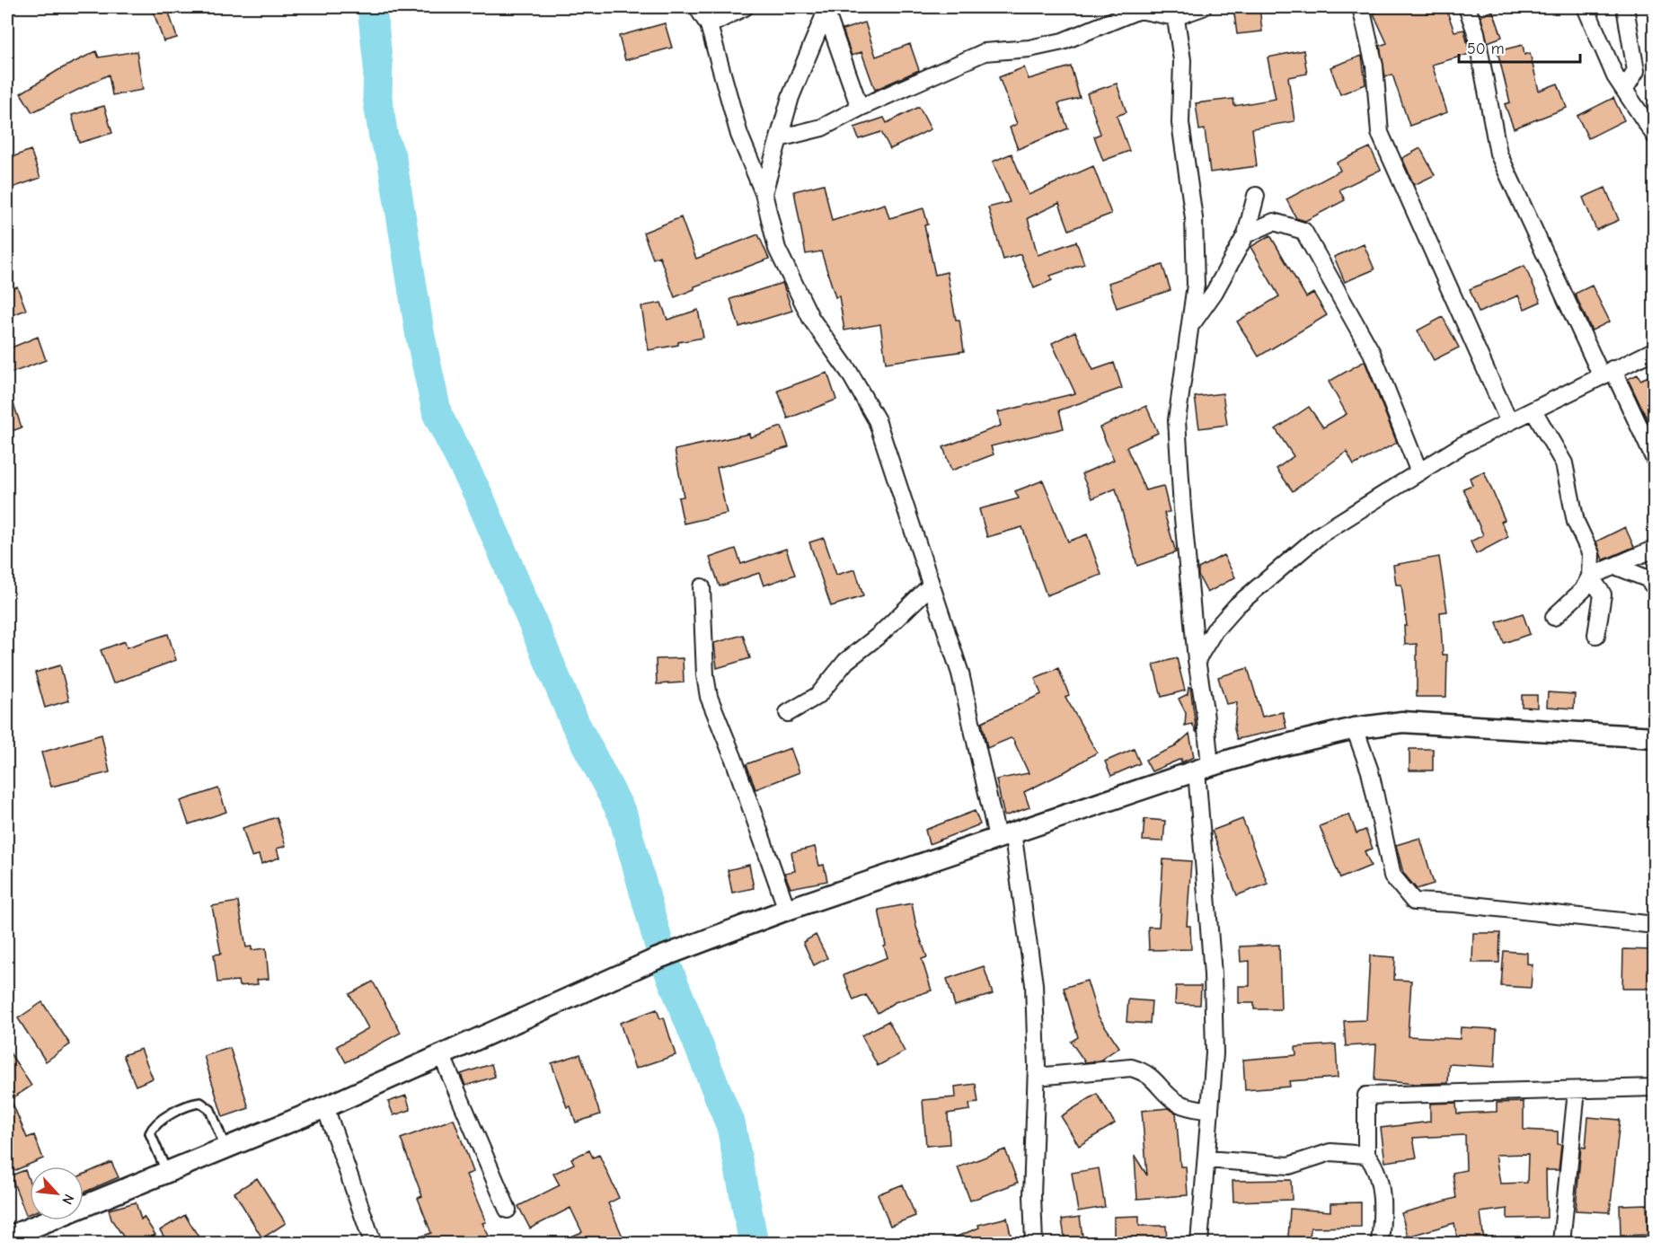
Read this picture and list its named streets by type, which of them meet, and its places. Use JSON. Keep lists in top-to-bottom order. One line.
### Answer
{"scale_bar":"50 m","north":"bottom right"}
